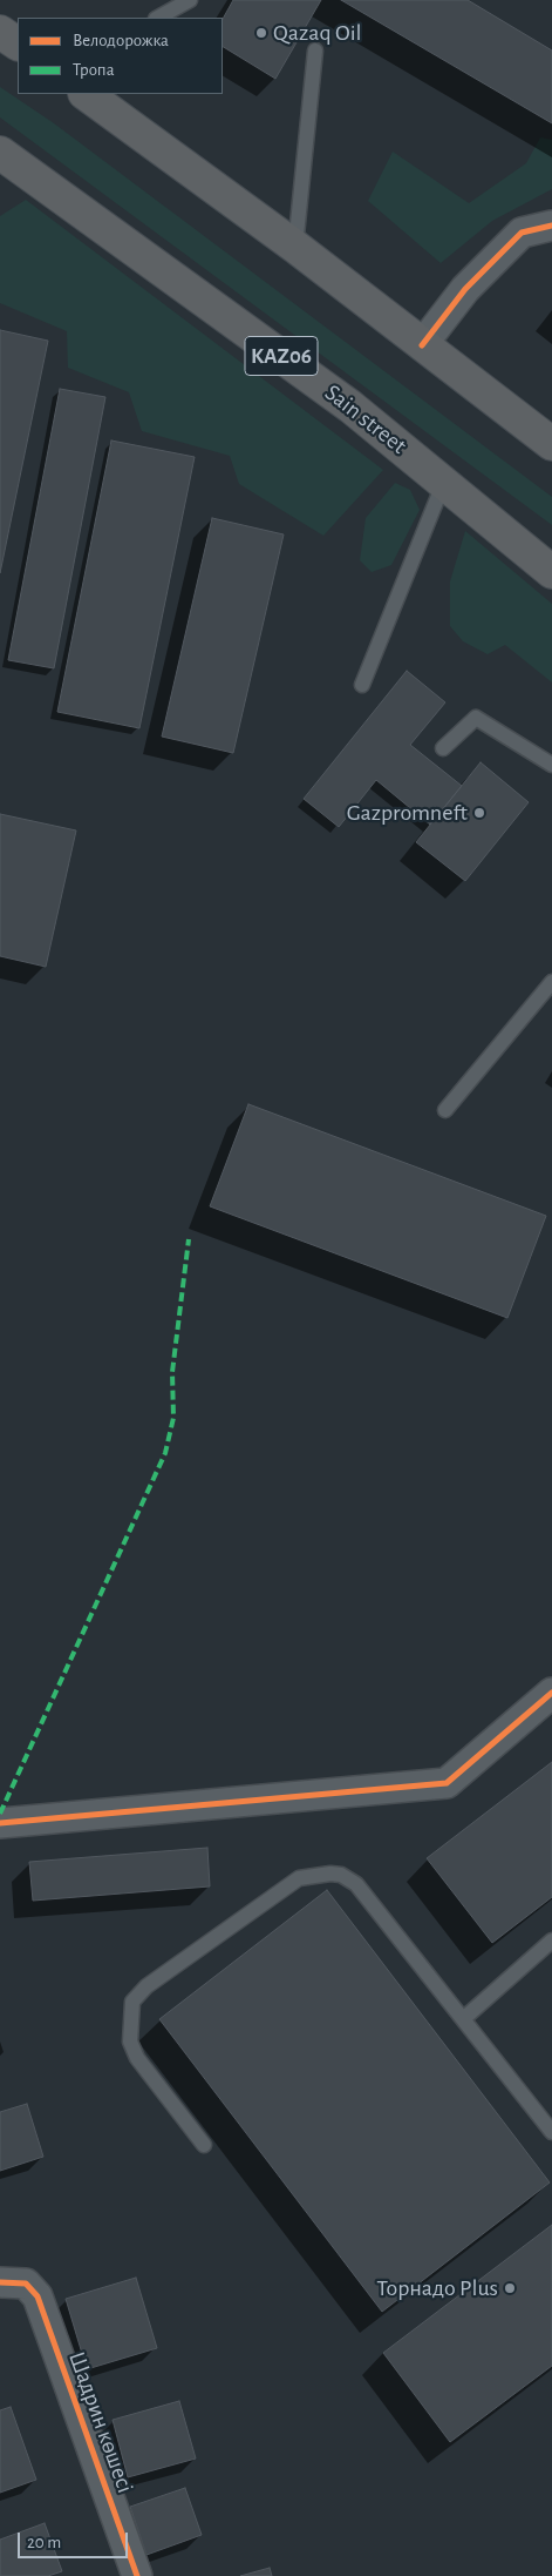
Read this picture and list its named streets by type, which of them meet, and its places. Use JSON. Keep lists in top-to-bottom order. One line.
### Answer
{"streets":{"highway":["KАZ06","Sain street"],"street":["Шадрин көшесі"]},"places":["Qazaq Oil","Gazpromneft","Торнадо Plus"],"legend":["Велодорожка","Тропа"],"scale_bar":"20 m"}
